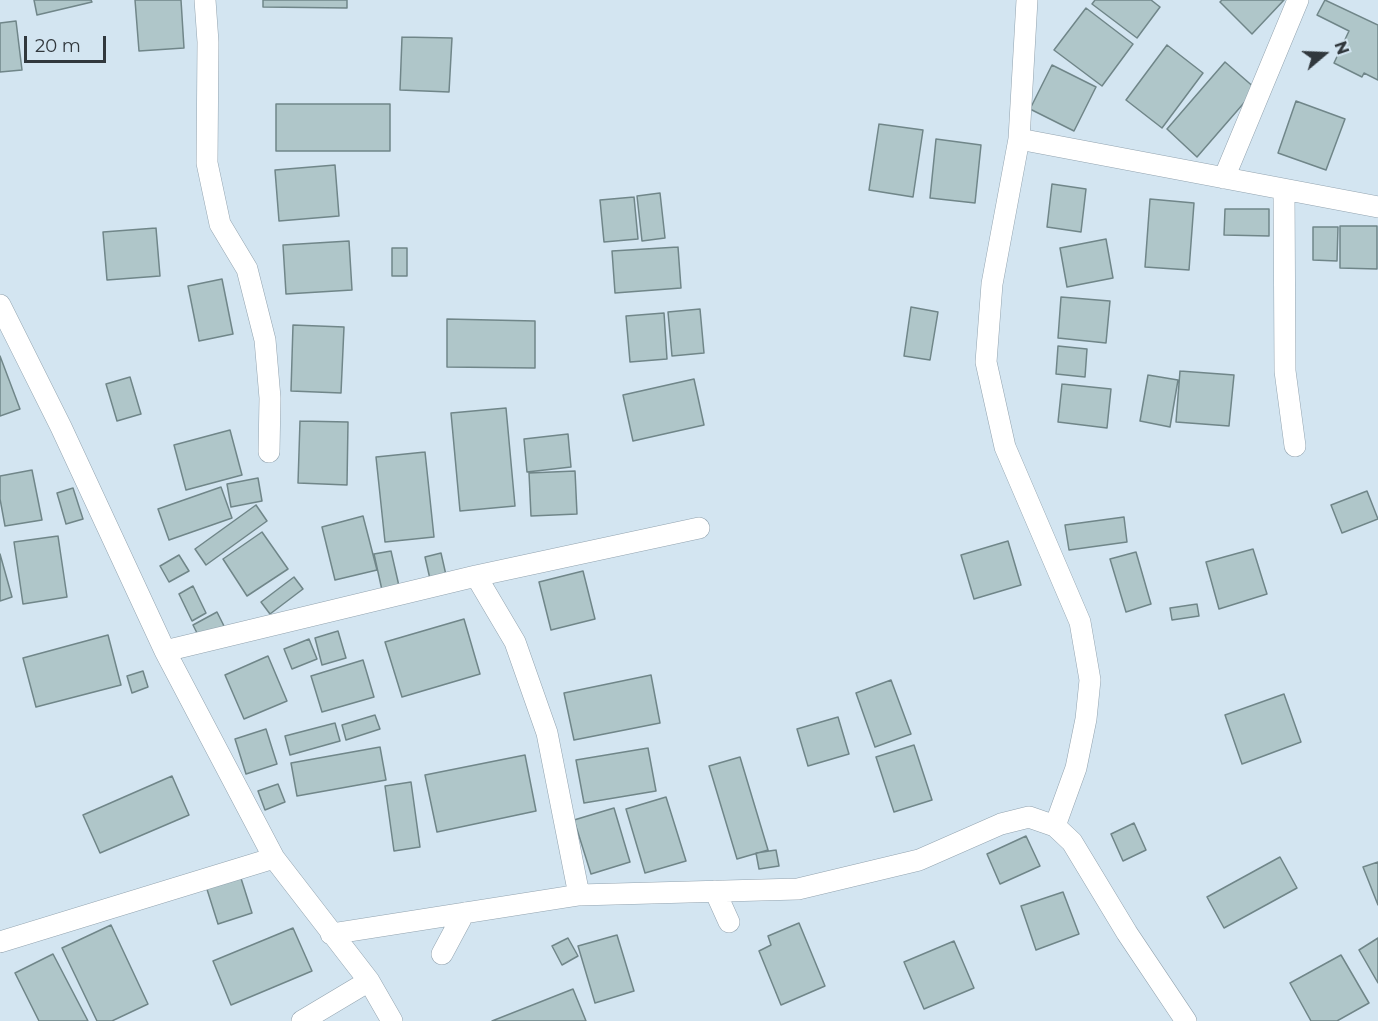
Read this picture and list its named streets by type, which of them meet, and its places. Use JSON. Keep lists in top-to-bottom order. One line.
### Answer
{"scale_bar":"20 m","north":"right"}
